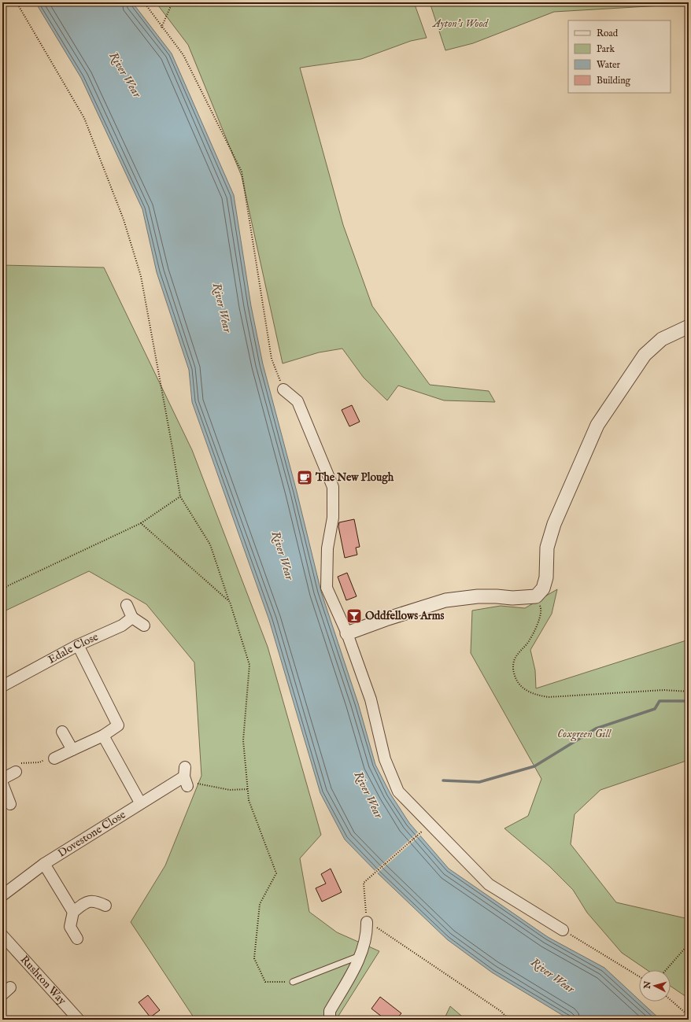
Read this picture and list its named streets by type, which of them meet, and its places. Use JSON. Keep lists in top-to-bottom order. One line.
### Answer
{"streets":{"street":["Edale Close","Dovestone Close","Rushton Way"]},"water":["River Wear"],"parks":["Ayton's Wood","Coxgreen Gill"],"places":{"cafe":["The New Plough"],"bar":["Oddfellows Arms"]},"legend":["Road","Park","Water","Building"],"north":"left"}
